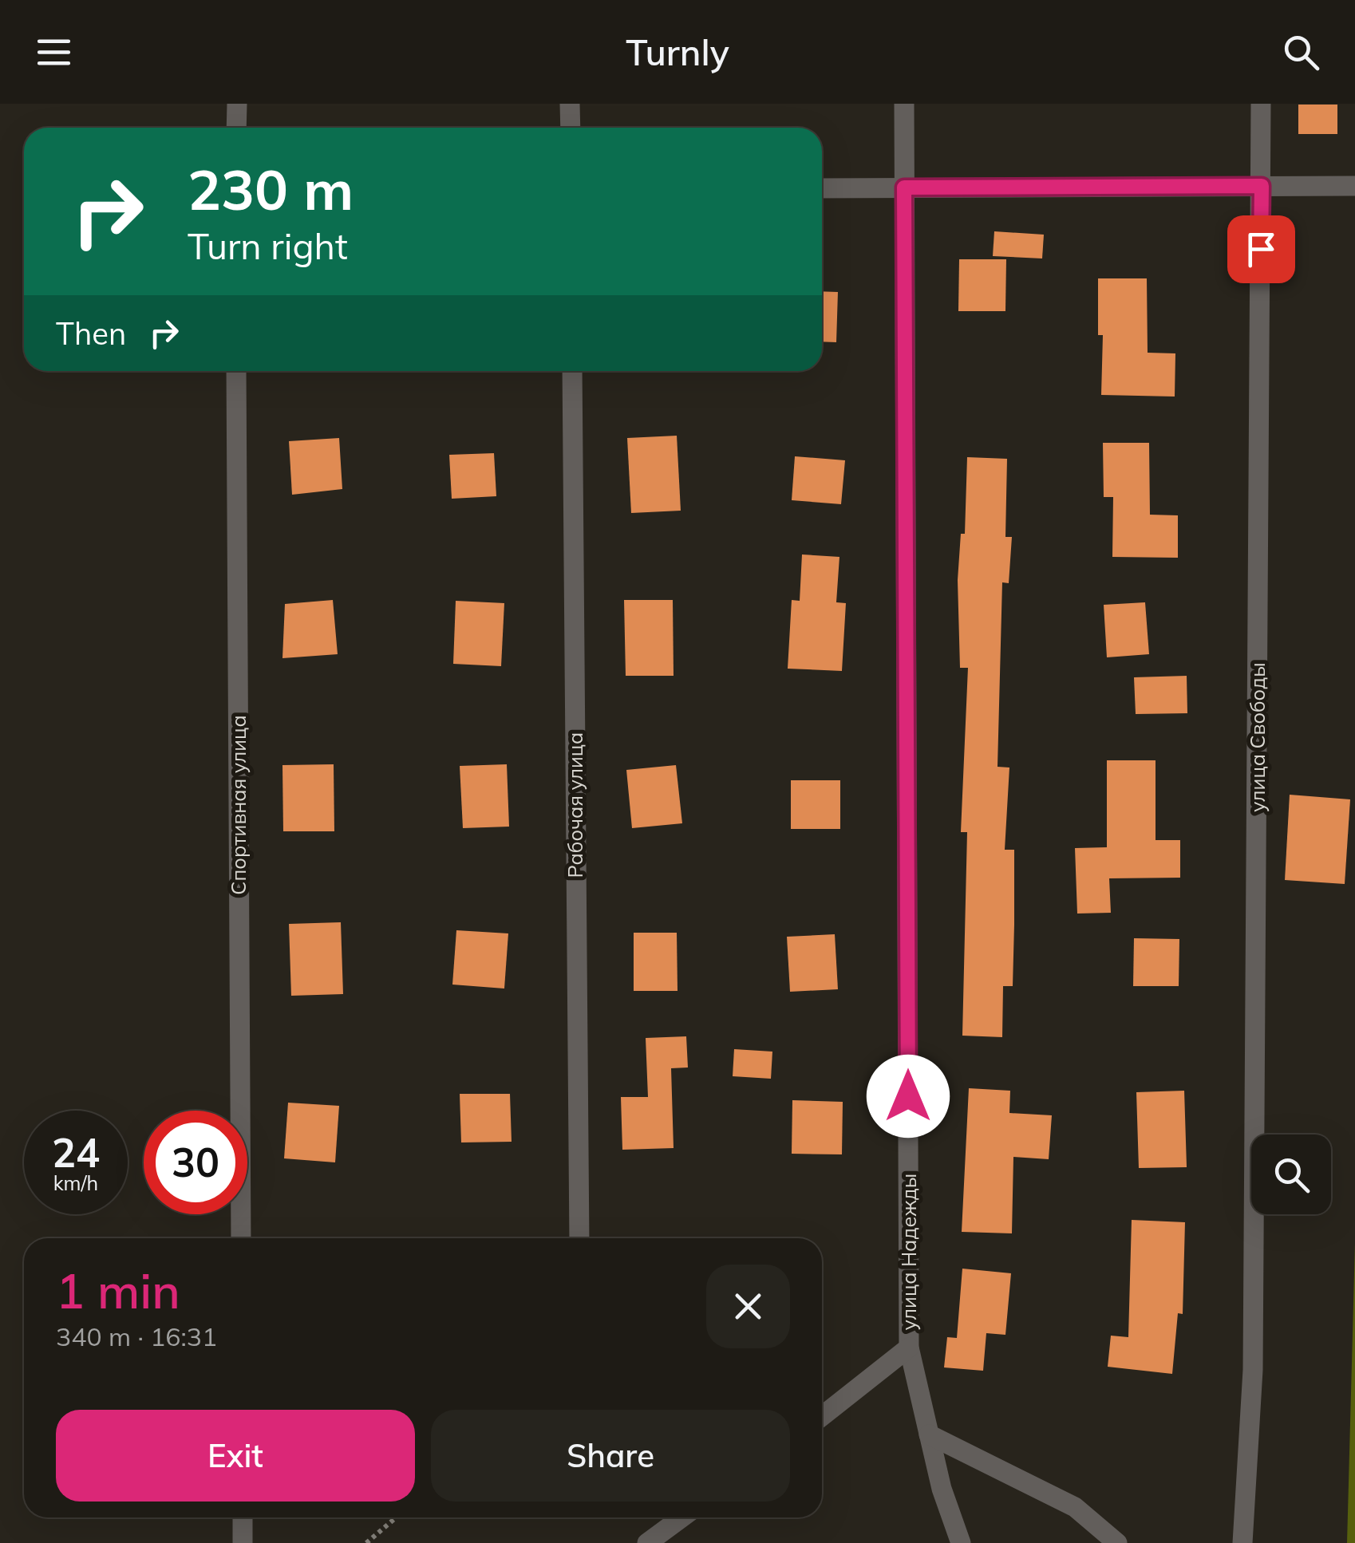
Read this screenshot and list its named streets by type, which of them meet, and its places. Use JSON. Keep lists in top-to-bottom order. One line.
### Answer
{"streets":{"street":["улица Свободы","Спортивная улица","Рабочая улица","улица Надежды"]},"page":{"header":"Turnly","turn":["230 m","Turn right"],"then":"Then","speed":"24 km/h","limit":"30","heading":["1 min","340 m · 16:31"],"buttons":["Exit","Share"]}}
